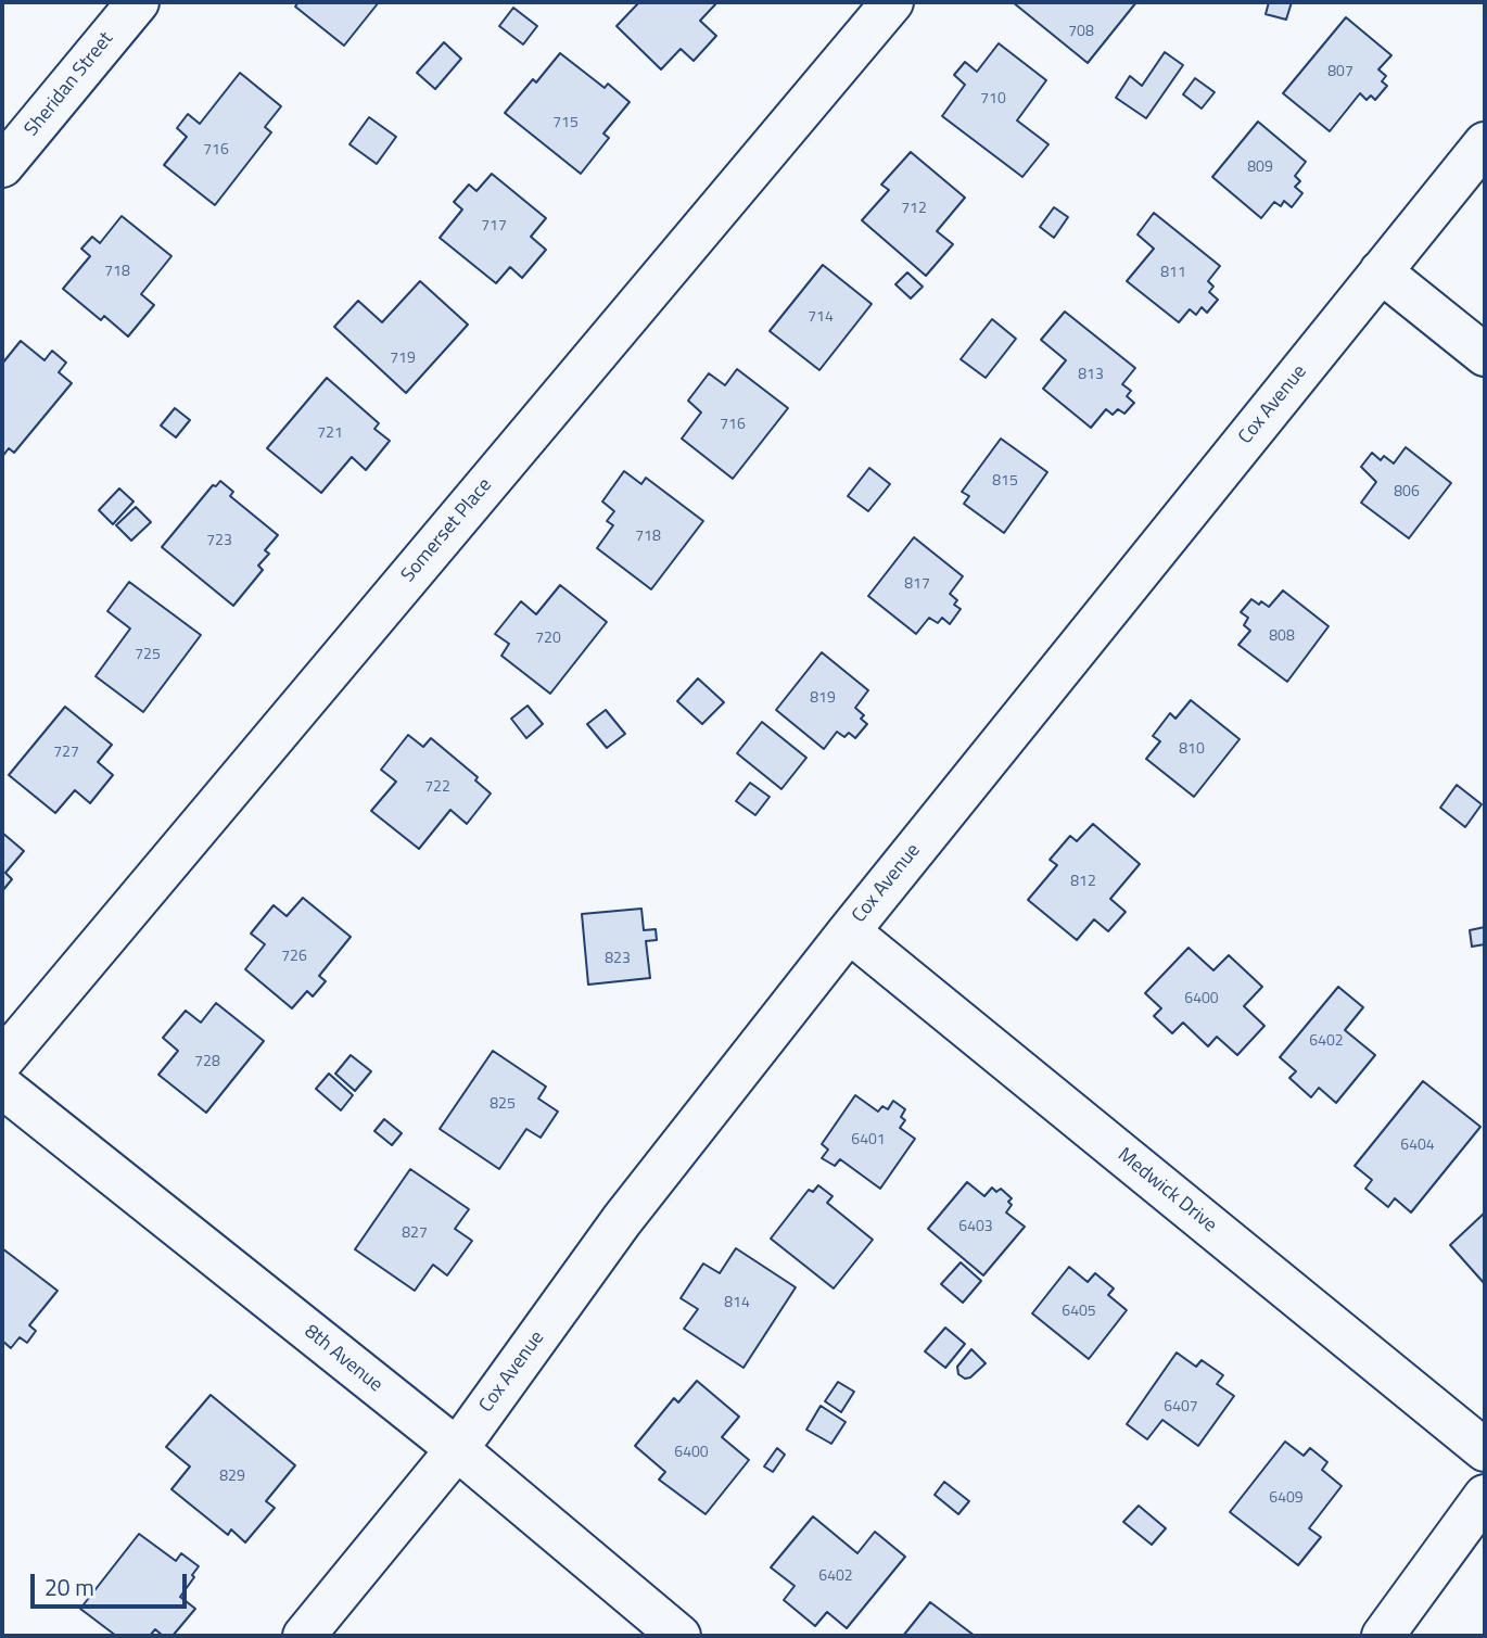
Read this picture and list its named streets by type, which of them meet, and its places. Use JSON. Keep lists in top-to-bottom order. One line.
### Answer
{"streets":{"street":["Sheridan Street","Cox Avenue","Somerset Place","Medwick Drive","8th Avenue"]},"crossings":[["Cox Avenue","Medwick Drive"],["Cox Avenue","8th Avenue"]],"house_numbers":["708","807","710","715","716","809","712","717","718","811","714","719","813","716","721","815","806","718","723","817","808","720","725","819","810","727","722","812","726","823","6400","6402","728","825","6401","6404","6403","827","814","6405","6407","6400","829","6409","6402"],"scale_bar":"20 m"}
